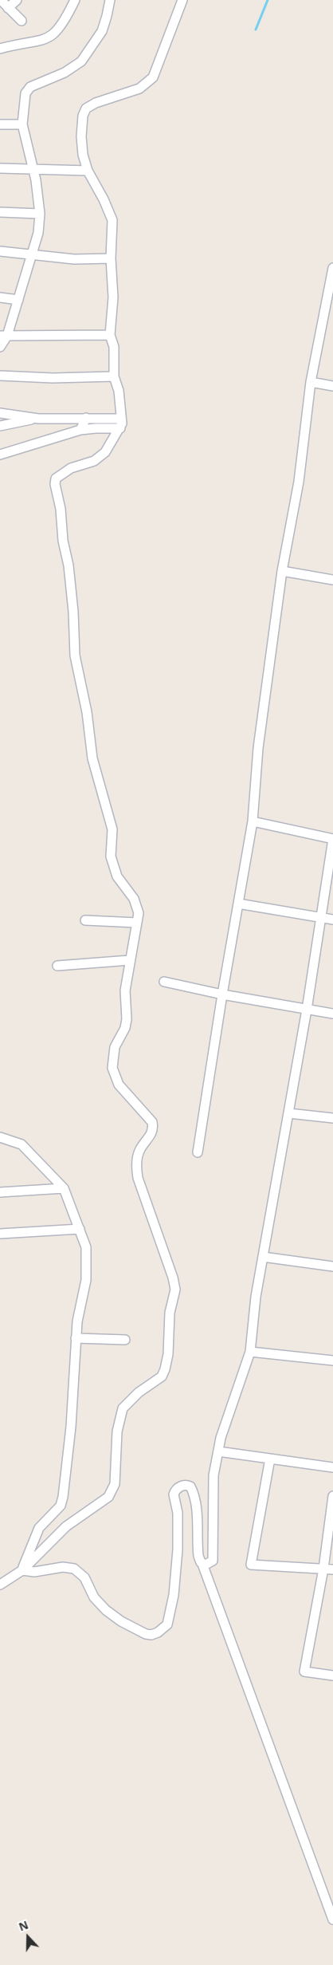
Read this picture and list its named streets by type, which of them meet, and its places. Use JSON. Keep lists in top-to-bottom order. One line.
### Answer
{"north":"top"}
